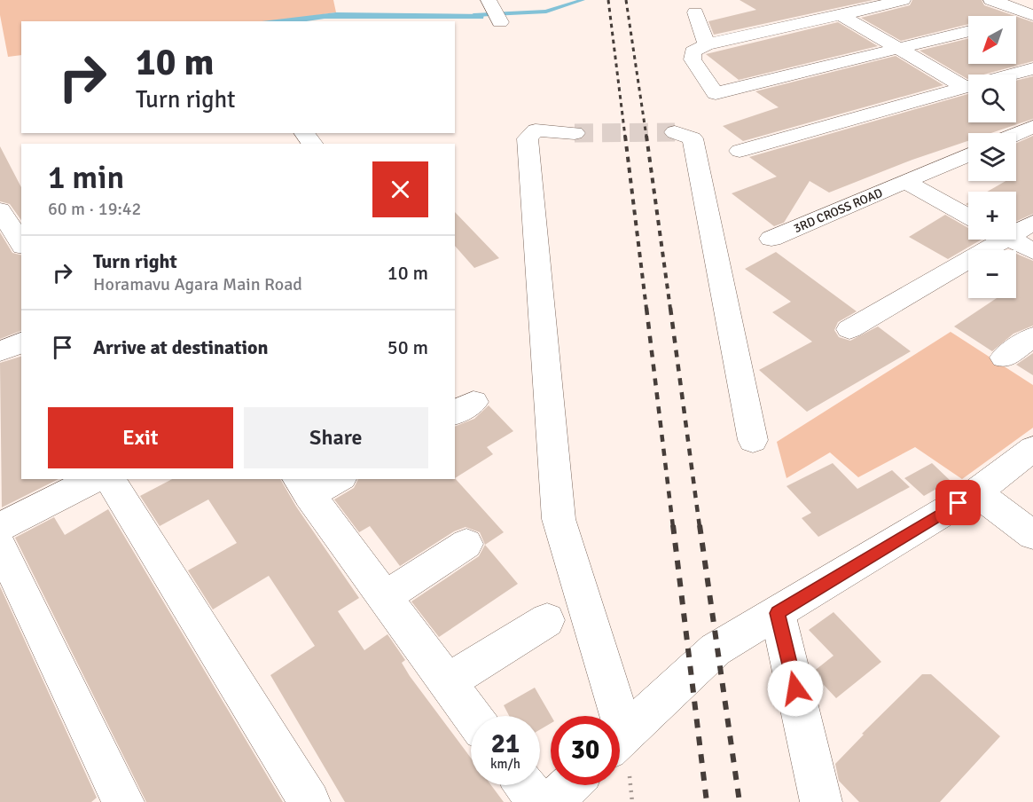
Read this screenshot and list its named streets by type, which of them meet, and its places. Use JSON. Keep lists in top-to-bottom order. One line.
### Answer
{"streets":{"street":["3RD CROSS ROAD"]},"north":"bottom left","page":{"map_buttons":["+","−"],"turn":["10 m","Turn right"],"heading":["1 min","60 m · 19:42"],"list":[{"name":"Turn right","note":"Horamavu Agara Main Road","value":"10 m"},{"name":"Arrive at destination","value":"50 m"}],"buttons":["Exit","Share"],"speed":"21 km/h","limit":"30"}}
